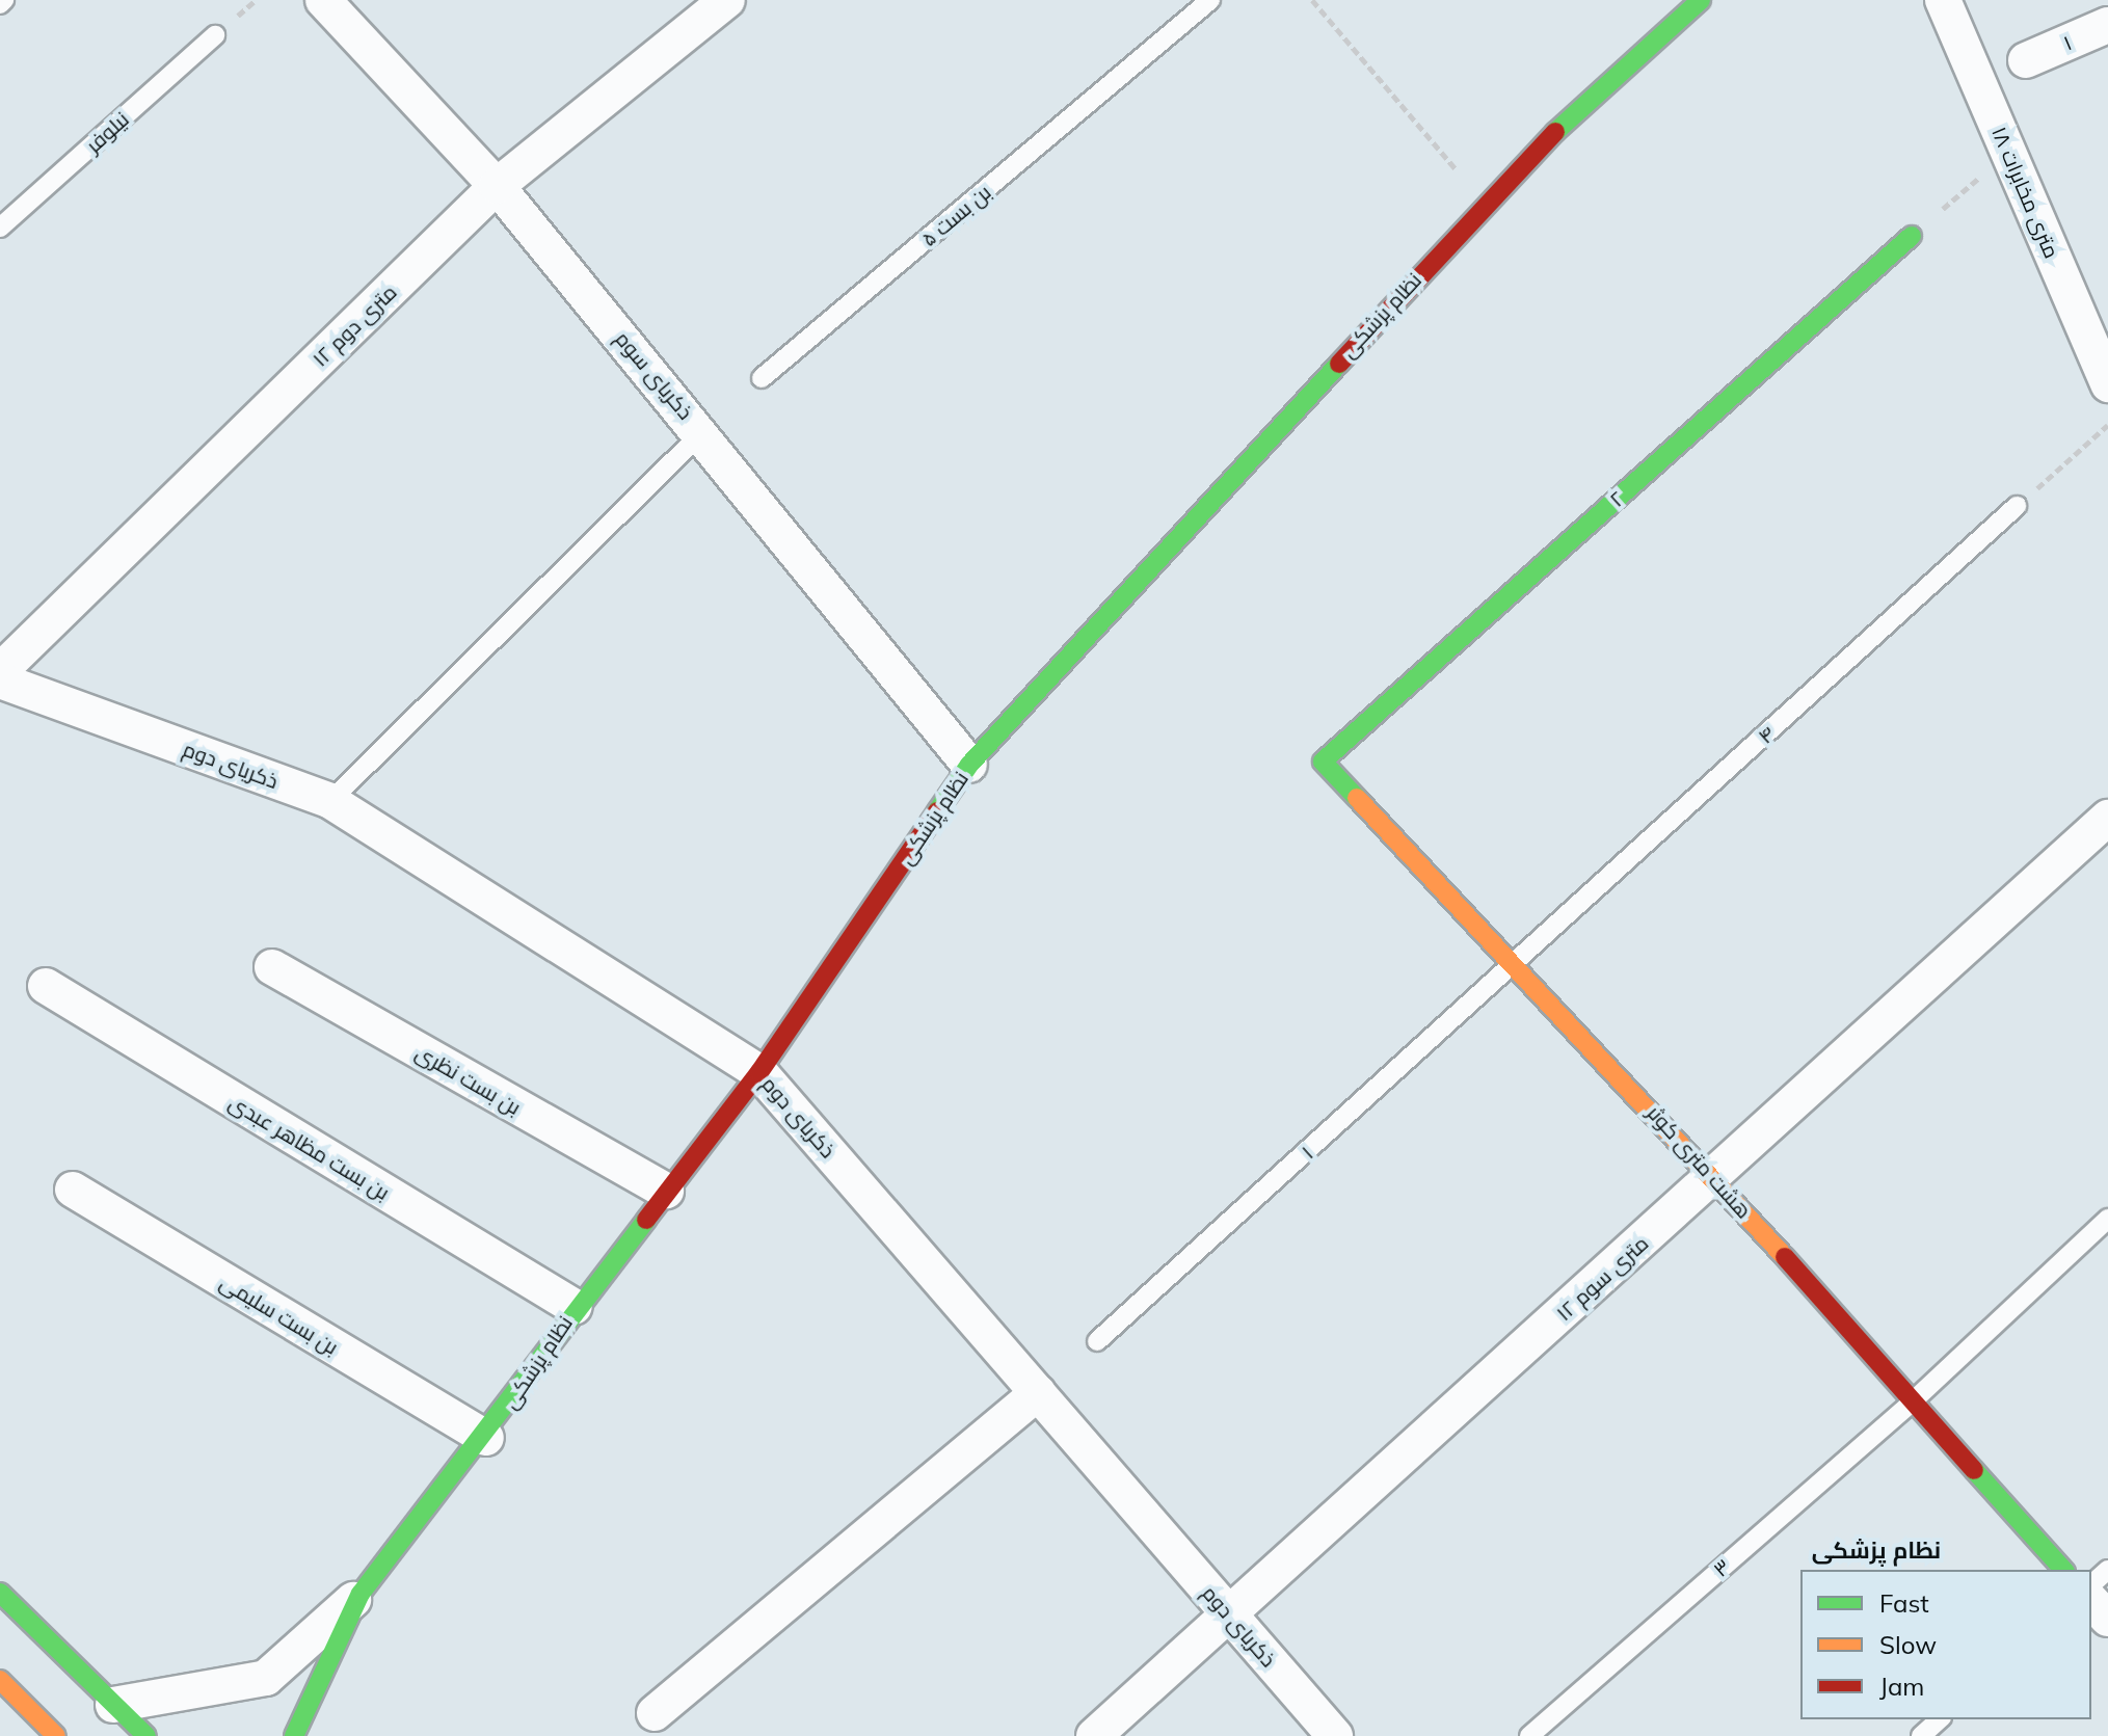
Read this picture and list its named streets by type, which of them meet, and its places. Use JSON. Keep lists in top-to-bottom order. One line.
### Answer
{"streets":{"main road":["نظام پزشکی","۲","هشت متری کوثر"],"street":["۱","۱۸ متری مخابرات","۱۲ متری دوم","ذکریای سوم","ذکریای دوم","بن بست نظری","بن بست مظاهر عبدی","۱۲ متری سوم","بن بست سلیمی"],"lane":["نیلوفر","بن بست ۵","۴","۳"]},"crossings":[["۱","۴"],["۱","هشت متری کوثر"],["نظام پزشکی","ذکریای سوم"],["نظام پزشکی","ذکریای دوم"],["نظام پزشکی","بن بست نظری"],["نظام پزشکی","بن بست مظاهر عبدی"],["نظام پزشکی","بن بست سلیمی"],["۱۲ متری دوم","ذکریای سوم"],["۲","هشت متری کوثر"],["۴","هشت متری کوثر"],["ذکریای دوم","۱۲ متری سوم"],["هشت متری کوثر","۱۲ متری سوم"],["هشت متری کوثر","۳"]],"districts":["نظام پزشکی"],"legend":["Fast","Slow","Jam"]}
